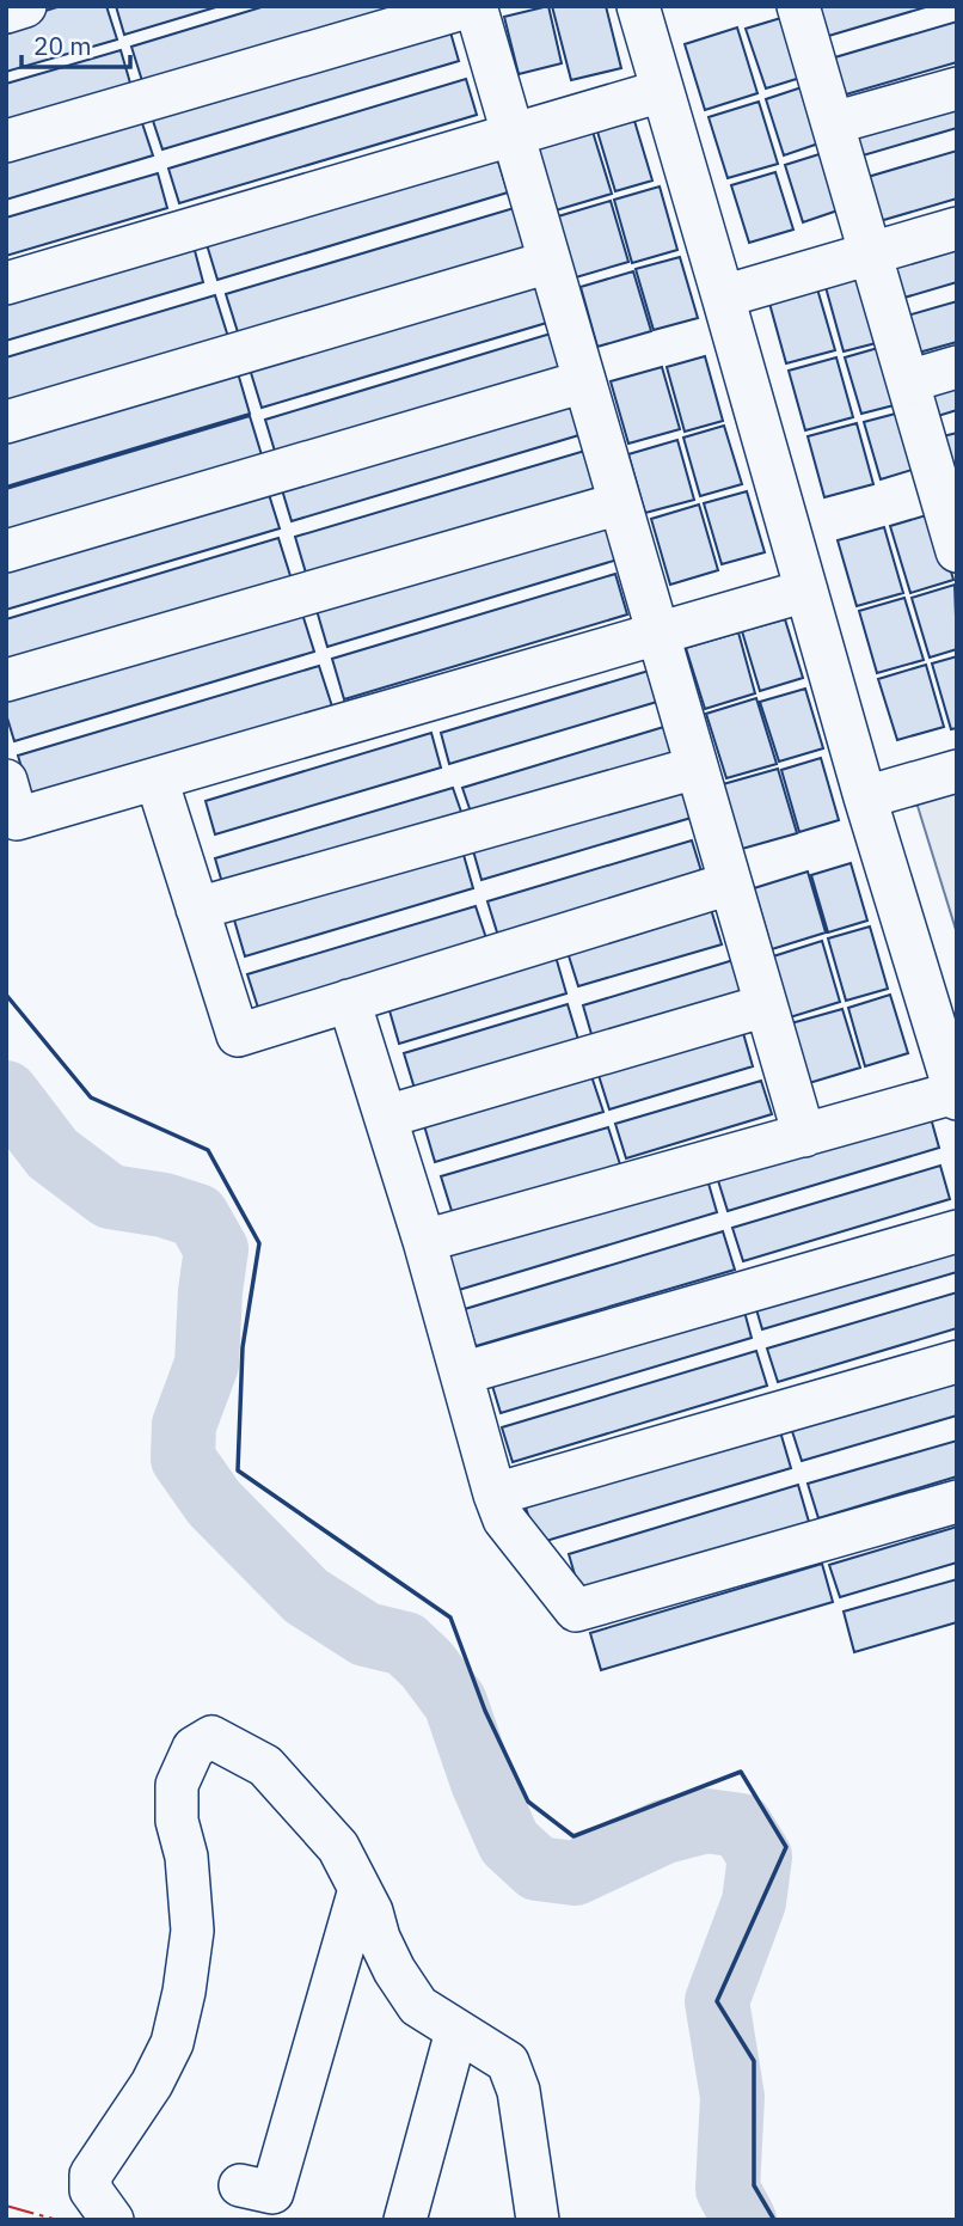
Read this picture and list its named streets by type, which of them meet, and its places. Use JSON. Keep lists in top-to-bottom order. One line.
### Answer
{"scale_bar":"20 m"}
